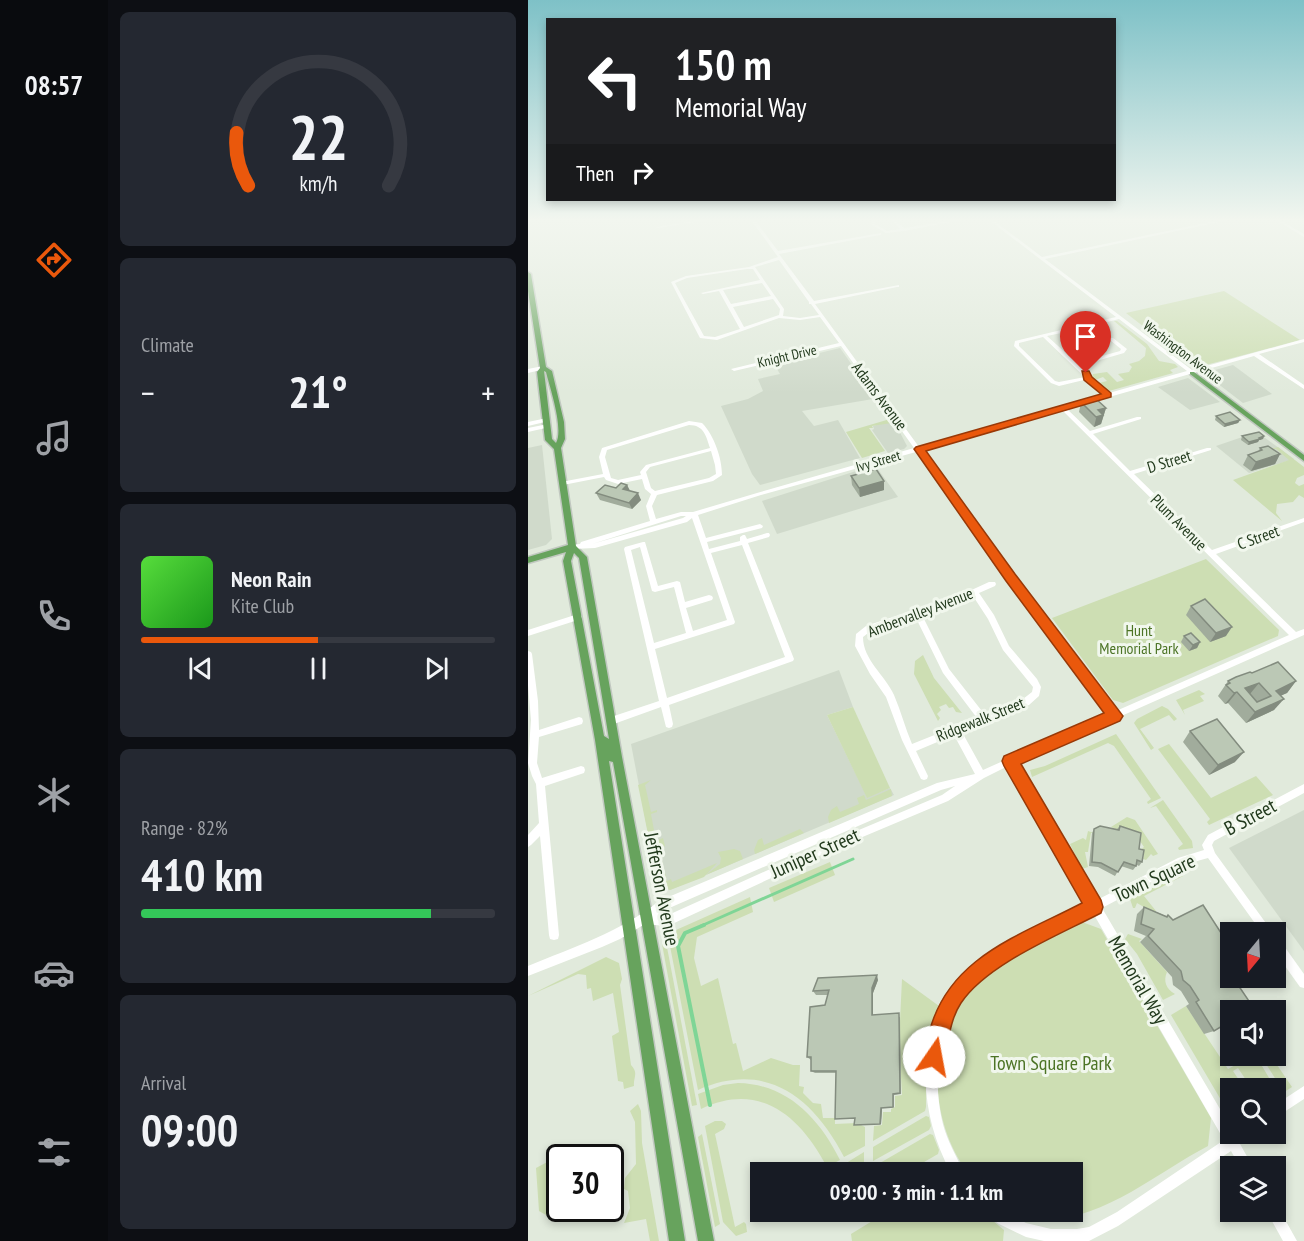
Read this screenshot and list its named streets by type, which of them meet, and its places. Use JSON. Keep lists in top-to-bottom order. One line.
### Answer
{"streets":{"main road":["Washington Avenue","Jefferson Avenue"],"street":["Knight Drive","Adams Avenue","Ivy Street","D Street","Plum Avenue","C Street","Ambervalley Avenue","Ridgewalk Street","B Street","Juniper Street","Town Square","Memorial Way"]},"crossings":[["Washington Avenue","Ivy Street"],["Knight Drive","Adams Avenue"],["Adams Avenue","Ivy Street"],["Adams Avenue","Juniper Street"],["Ivy Street","Plum Avenue"],["Ivy Street","Jefferson Avenue"],["D Street","Plum Avenue"],["Plum Avenue","C Street"],["Plum Avenue","Juniper Street"],["Ambervalley Avenue","Ridgewalk Street"],["B Street","Town Square"],["Juniper Street","Jefferson Avenue"],["Juniper Street","Memorial Way"],["Town Square","Memorial Way"]],"parks":["Hunt Memorial Park","Town Square Park"],"north":"bottom","page":{"tabs":"08:57","turn":["150 m","Memorial Way"],"then":"Then","tile":["Climate",["Range · 82%","410 km"],["Arrival","09:00"]],"heat":["−","21°","+"],"song":["Neon Rain","Kite Club"],"limit":"30","trip":"09:00 · 3 min · 1.1 km","gauge":["22","km/h"]}}
